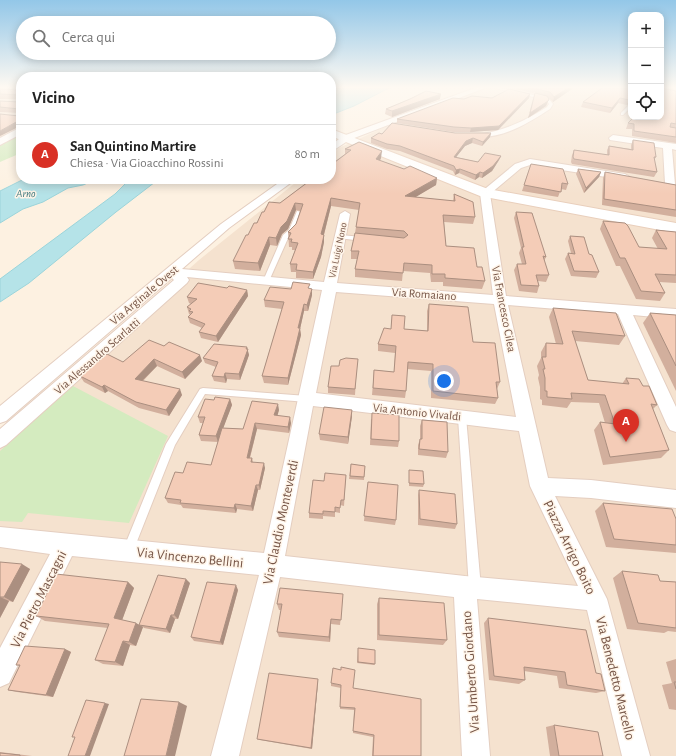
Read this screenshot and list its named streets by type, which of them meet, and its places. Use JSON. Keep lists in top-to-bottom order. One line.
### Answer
{"streets":{"street":["Via Luigi Nono","Via Romaiano","Via Arginale Ovest","Via Francesco Cilea","Via Alessandro Scarlatti","Via Antonio Vivaldi","Via Claudio Monteverdi","Piazza Arrigo Boito","Via Vincenzo Bellini","Via Pietro Mascagni","Via Umberto Giordano","Via Benedetto Marcello"]},"crossings":[["Via Luigi Nono","Via Romaiano"],["Via Luigi Nono","Via Claudio Monteverdi"],["Via Romaiano","Via Arginale Ovest"],["Via Romaiano","Via Francesco Cilea"],["Via Romaiano","Via Alessandro Scarlatti"],["Via Romaiano","Via Claudio Monteverdi"],["Via Arginale Ovest","Via Alessandro Scarlatti"],["Via Francesco Cilea","Via Antonio Vivaldi"],["Via Francesco Cilea","Piazza Arrigo Boito"],["Via Antonio Vivaldi","Via Claudio Monteverdi"],["Via Antonio Vivaldi","Piazza Arrigo Boito"],["Via Claudio Monteverdi","Via Vincenzo Bellini"],["Piazza Arrigo Boito","Via Vincenzo Bellini"],["Piazza Arrigo Boito","Via Umberto Giordano"],["Piazza Arrigo Boito","Via Benedetto Marcello"],["Via Vincenzo Bellini","Via Pietro Mascagni"],["Via Vincenzo Bellini","Via Umberto Giordano"]],"water":["Arno"],"page":{"map_buttons":["+","−"],"search":"Cerca qui","heading":"Vicino","list":[{"mark":"A","name":"San Quintino Martire","note":"Chiesa · Via Gioacchino Rossini","value":"80 m"}],"pins":"A"}}
